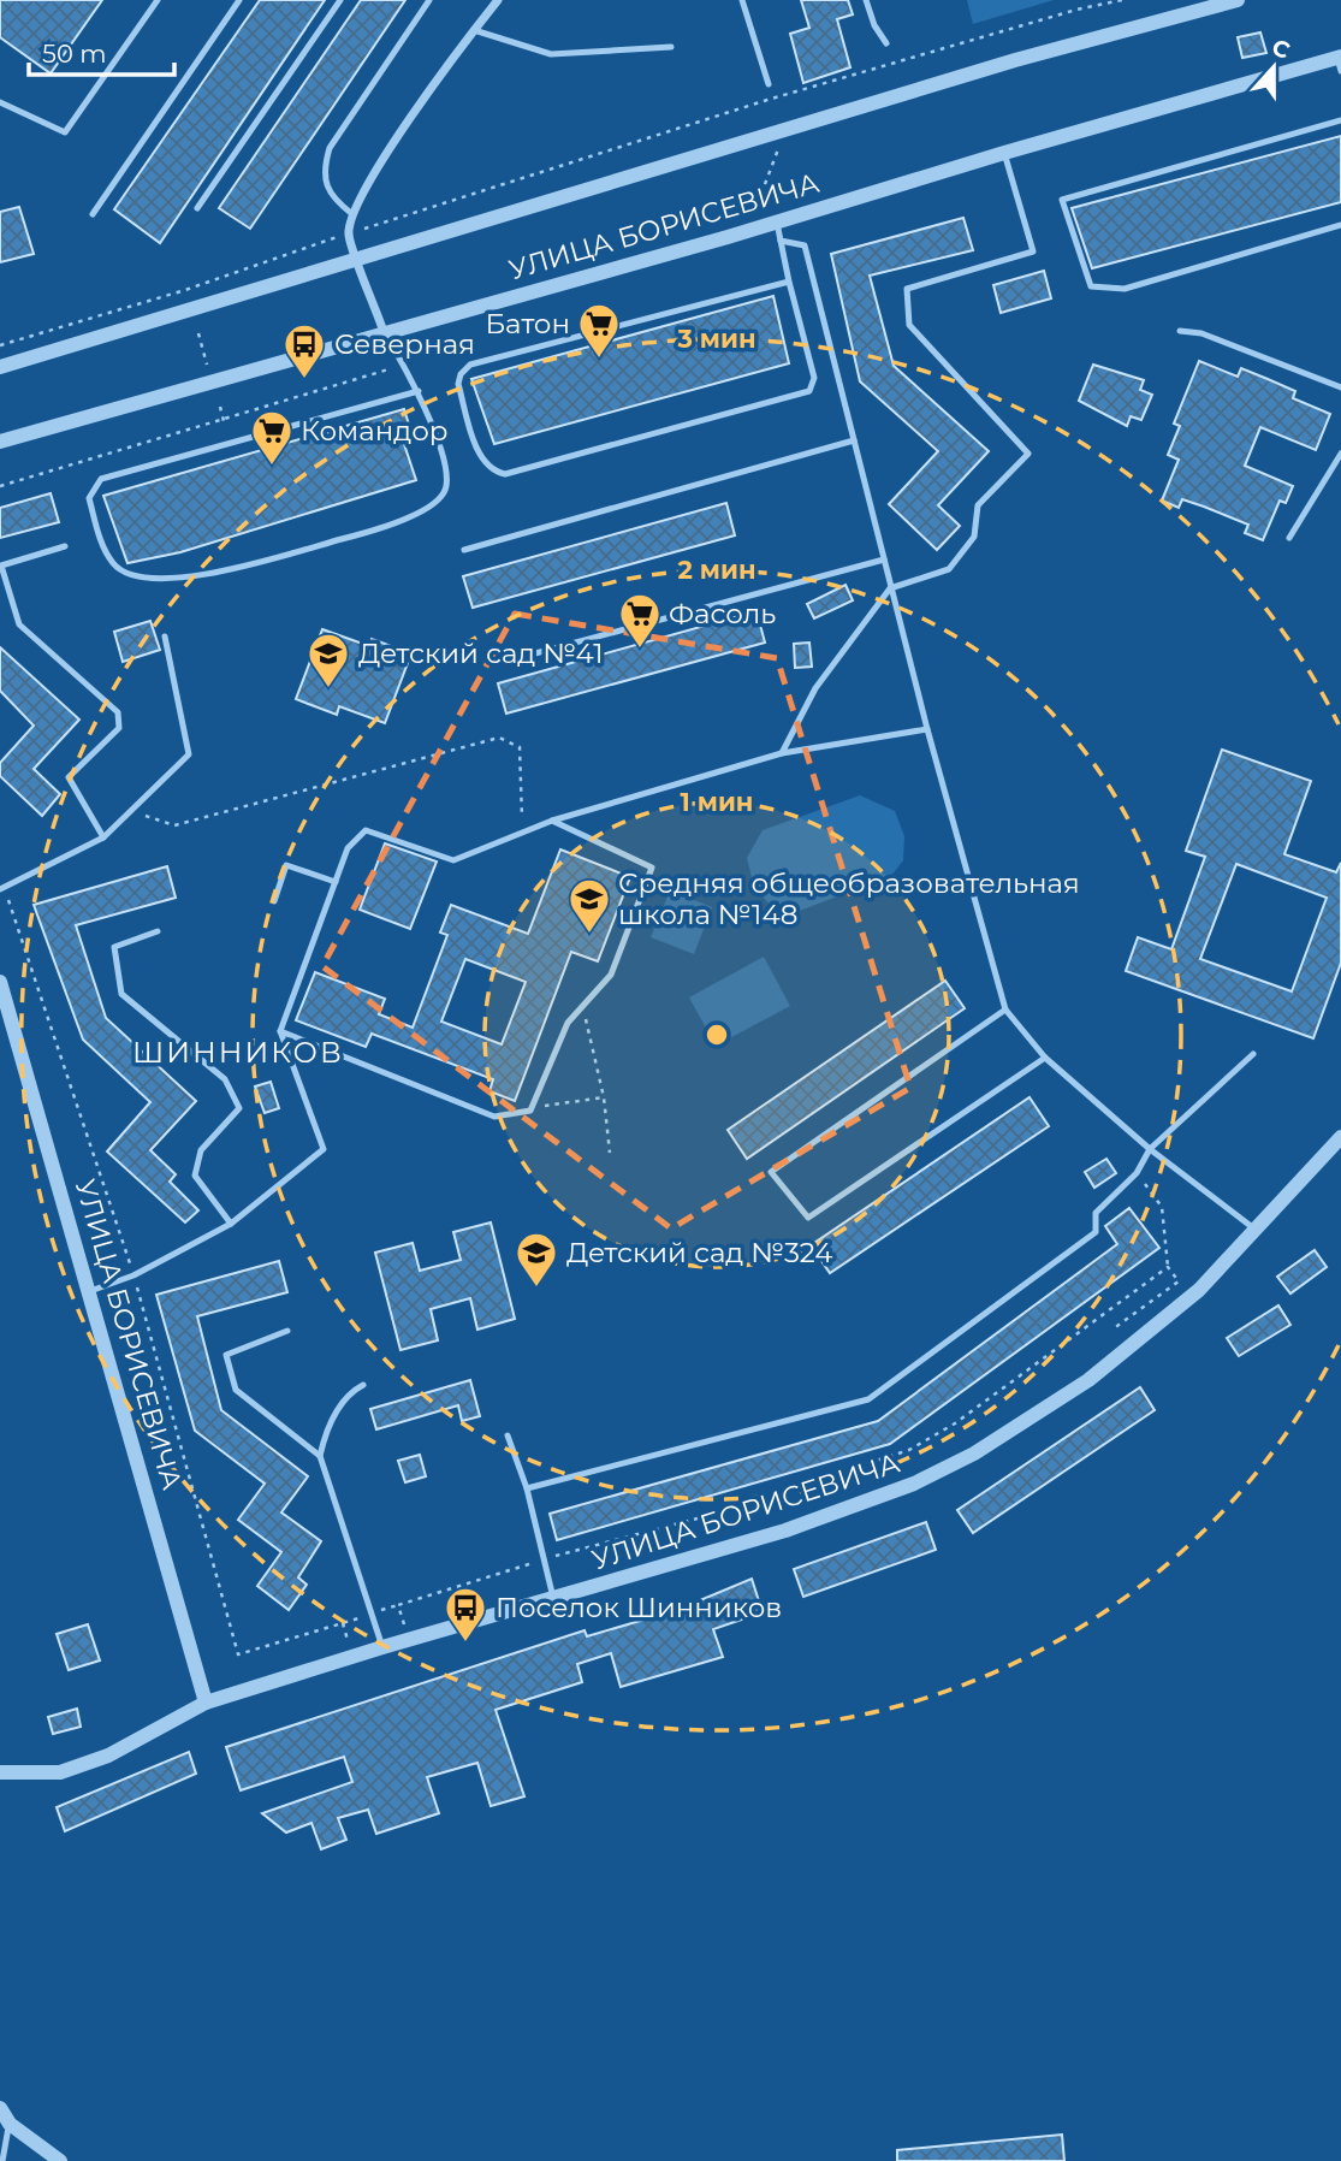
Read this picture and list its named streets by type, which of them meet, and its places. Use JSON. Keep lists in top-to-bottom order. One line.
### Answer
{"streets":{"street":["УЛИЦА БОРИСЕВИЧА"]},"districts":["ШИННИКОВ"],"places":{"supermarket":["Батон","Командор","Фасоль"],"bus stop":["Северная","Поселок Шинников"],"school or university":["Детский сад №41","Средняя общеобразовательная школа №148","Детский сад №324"]},"scale_bar":"50 m","north":"top","rings":["3 мин","2 мин","1 мин"]}
